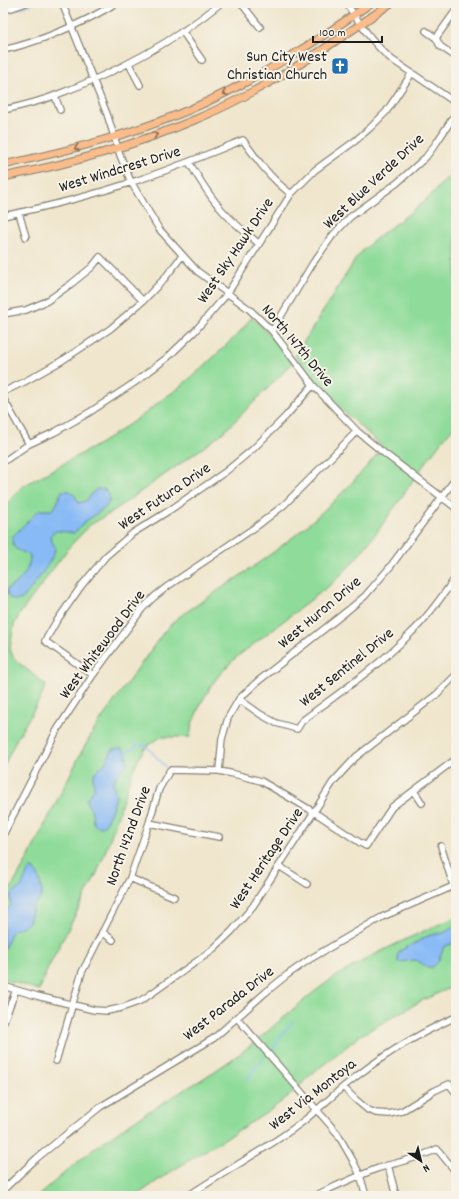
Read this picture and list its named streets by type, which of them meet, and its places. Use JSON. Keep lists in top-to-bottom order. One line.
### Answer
{"streets":{"street":["West Windcrest Drive","West Blue Verde Drive","West Sky Hawk Drive","North 147th Drive","West Futura Drive","West Huron Drive","West Whitewood Drive","West Sentinel Drive","North 142nd Drive","West Heritage Drive","West Parada Drive","West Via Montoya"]},"crossings":[["West Windcrest Drive","West Sky Hawk Drive"],["West Windcrest Drive","North 147th Drive"],["West Blue Verde Drive","North 147th Drive"],["West Sky Hawk Drive","North 147th Drive"],["North 147th Drive","West Futura Drive"],["North 147th Drive","West Huron Drive"],["North 147th Drive","West Whitewood Drive"],["West Futura Drive","West Whitewood Drive"],["West Huron Drive","West Sentinel Drive"],["West Huron Drive","North 142nd Drive"],["North 142nd Drive","West Heritage Drive"]],"places":{"church":["Sun City West Christian Church"]},"scale_bar":"100 m","north":"bottom right"}
